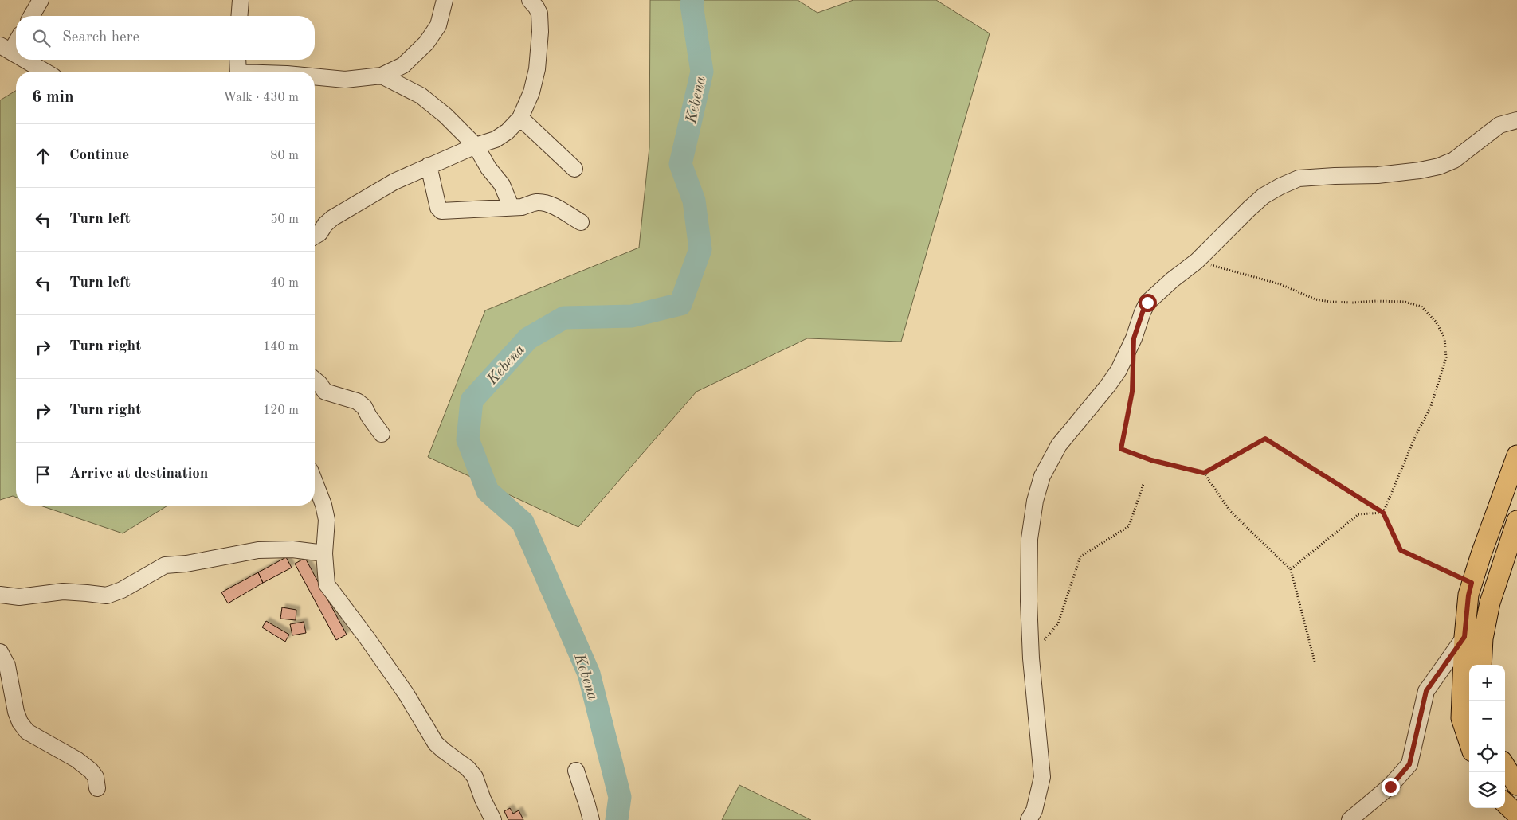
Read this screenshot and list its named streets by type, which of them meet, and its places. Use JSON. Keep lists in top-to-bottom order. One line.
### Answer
{"water":["Kebena"],"page":{"search":"Search here","heading":["6 min","Walk · 430 m"],"list":[["Continue","80 m"],["Turn left","50 m"],["Turn left","40 m"],["Turn right","140 m"],["Turn right","120 m"],"Arrive at destination"],"map_buttons":["+","−"]}}
